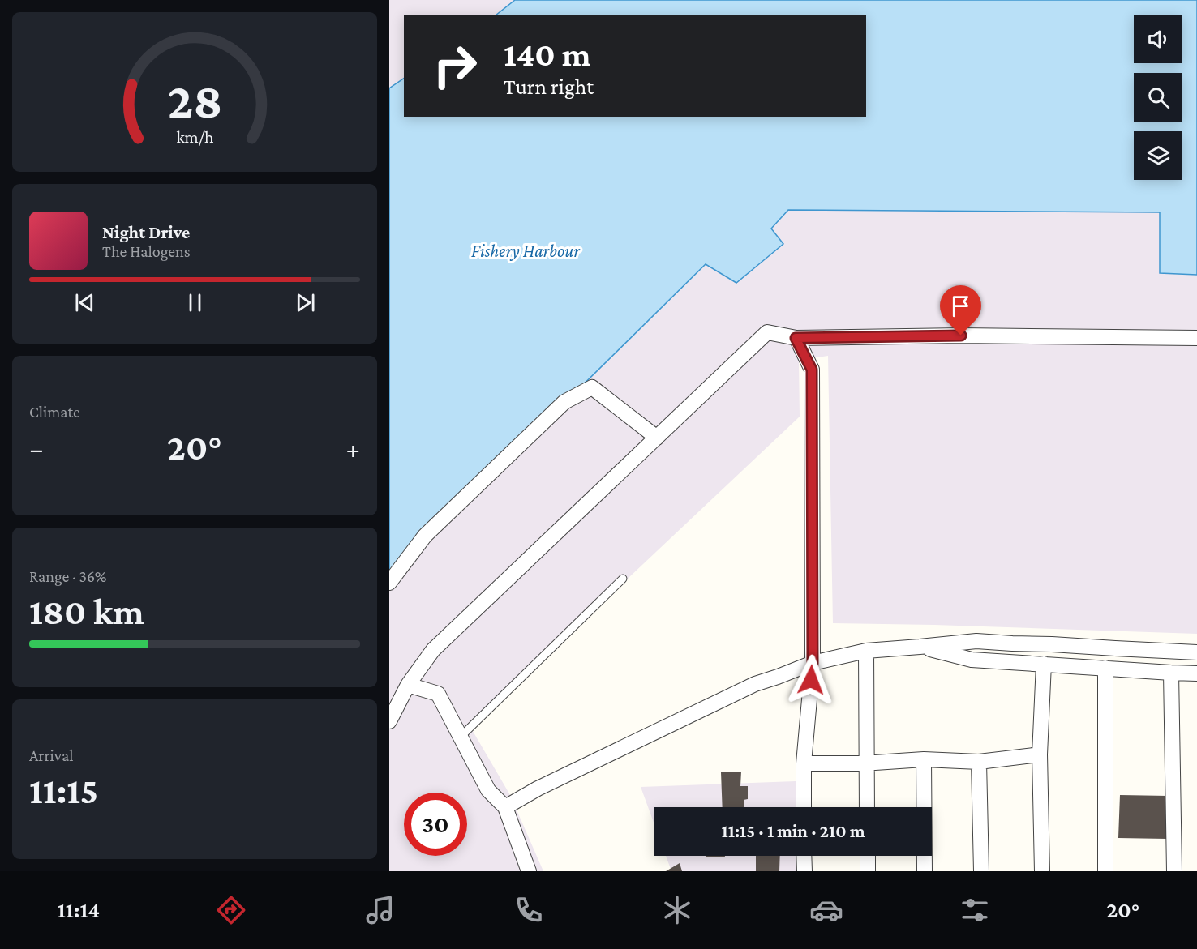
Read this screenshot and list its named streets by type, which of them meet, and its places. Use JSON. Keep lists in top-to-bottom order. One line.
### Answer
{"water":["Fishery Harbour"],"page":{"turn":["140 m","Turn right"],"song":["Night Drive","The Halogens"],"tile":["Climate",["Range · 36%","180 km"],["Arrival","11:15"]],"heat":["−","20°","+"],"limit":"30","trip":"11:15 · 1 min · 210 m","tabs":["11:14","20°"],"gauge":["28","km/h"]}}
